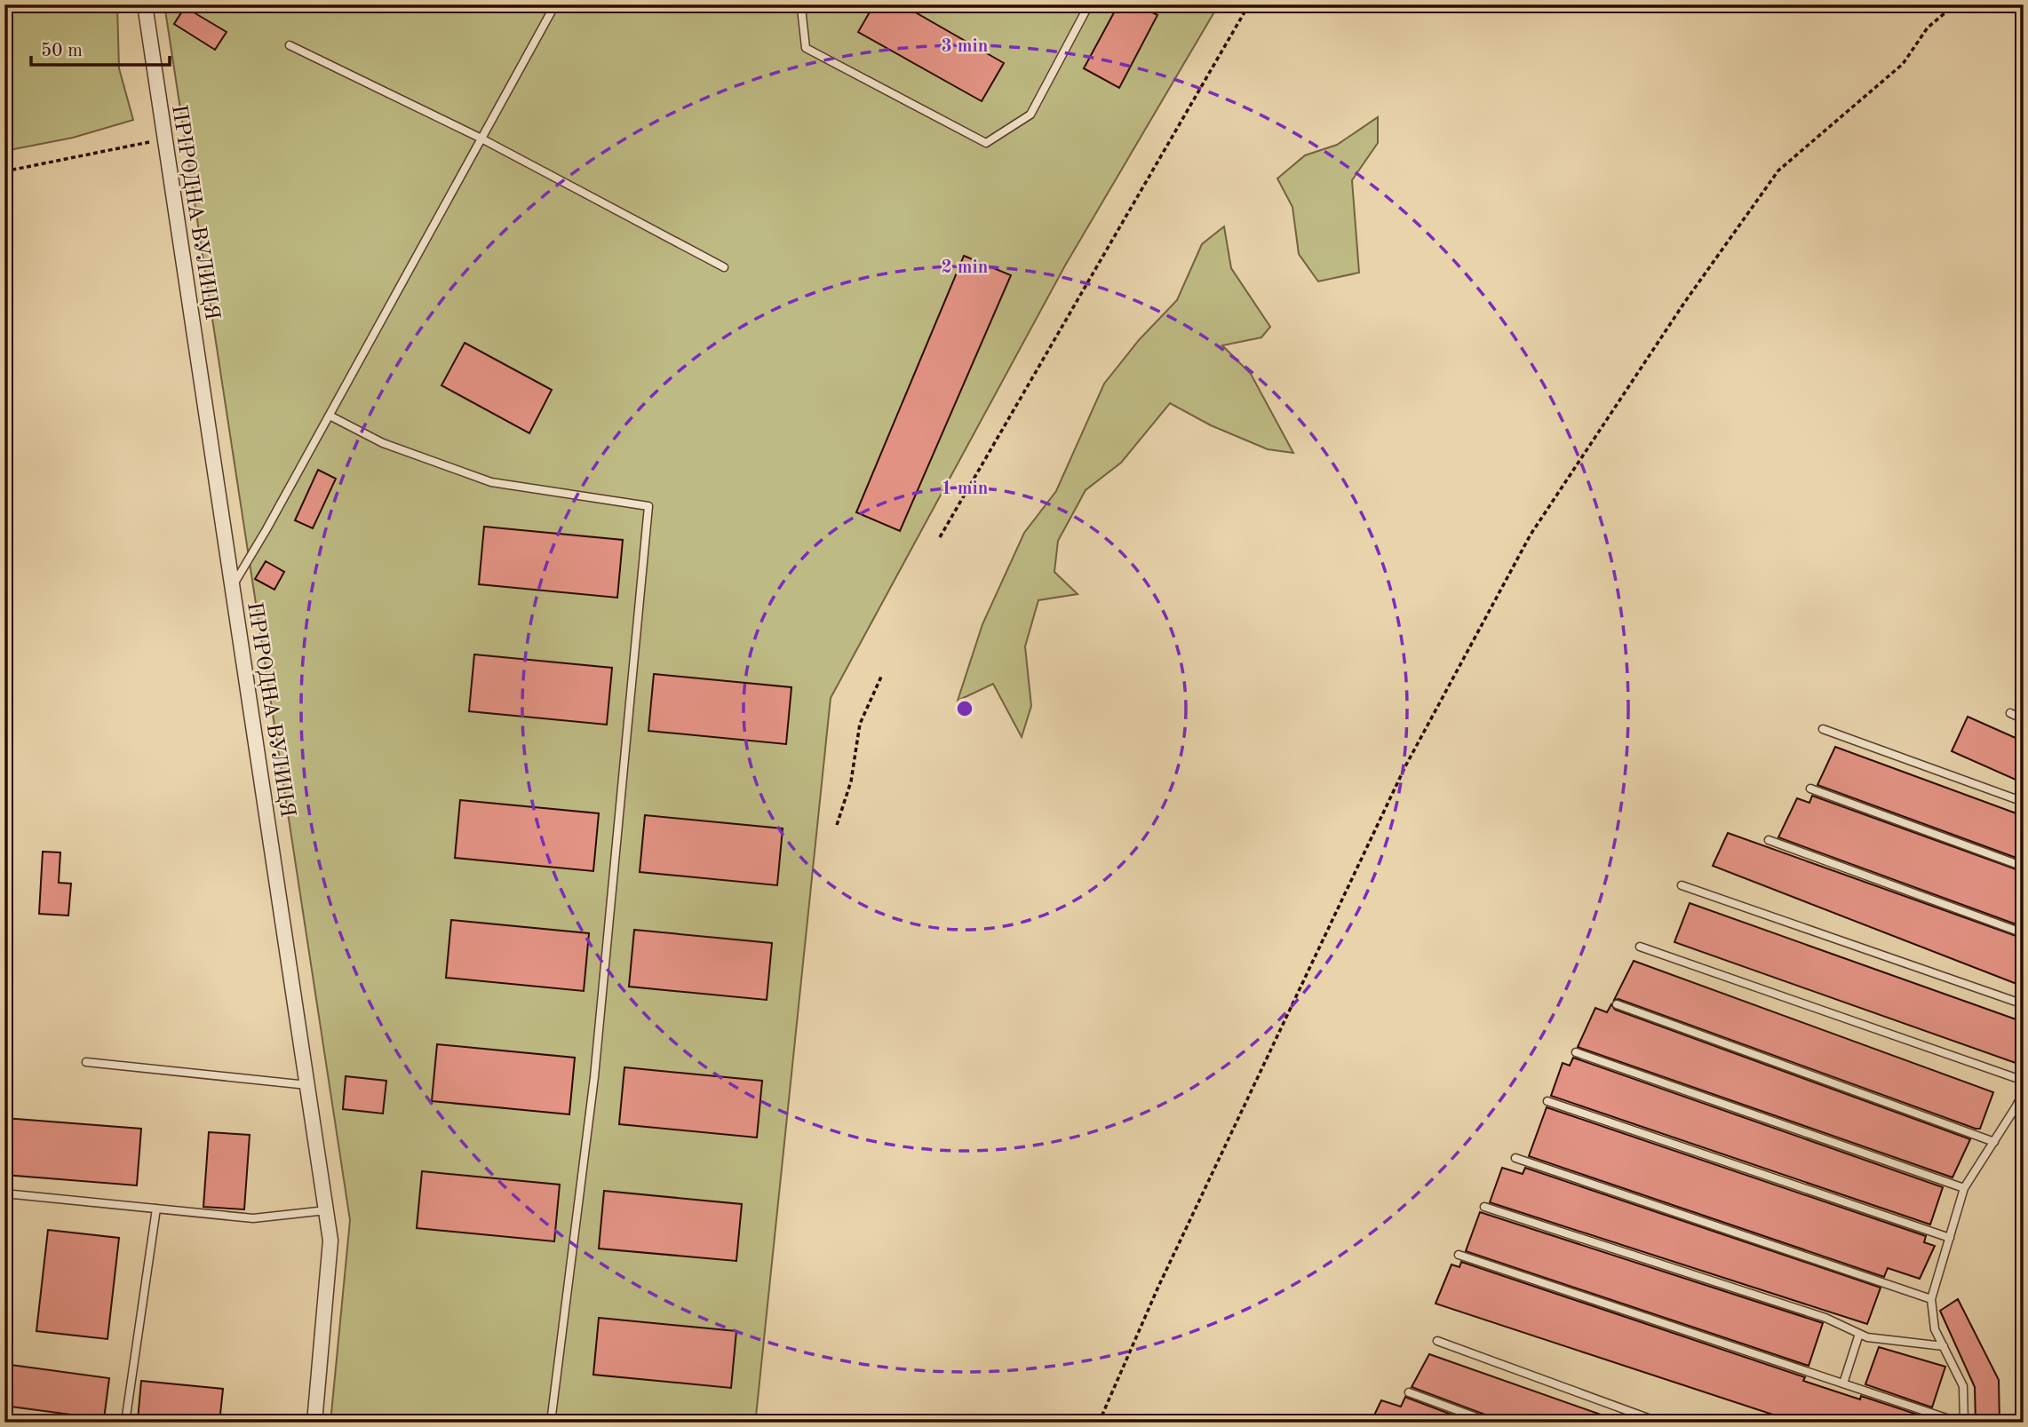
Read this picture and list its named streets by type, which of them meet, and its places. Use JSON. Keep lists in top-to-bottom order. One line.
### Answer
{"streets":{"street":["ПРІРОДНА ВУЛИЦЯ"]},"scale_bar":"50 m","rings":["3 min","2 min","1 min"]}
